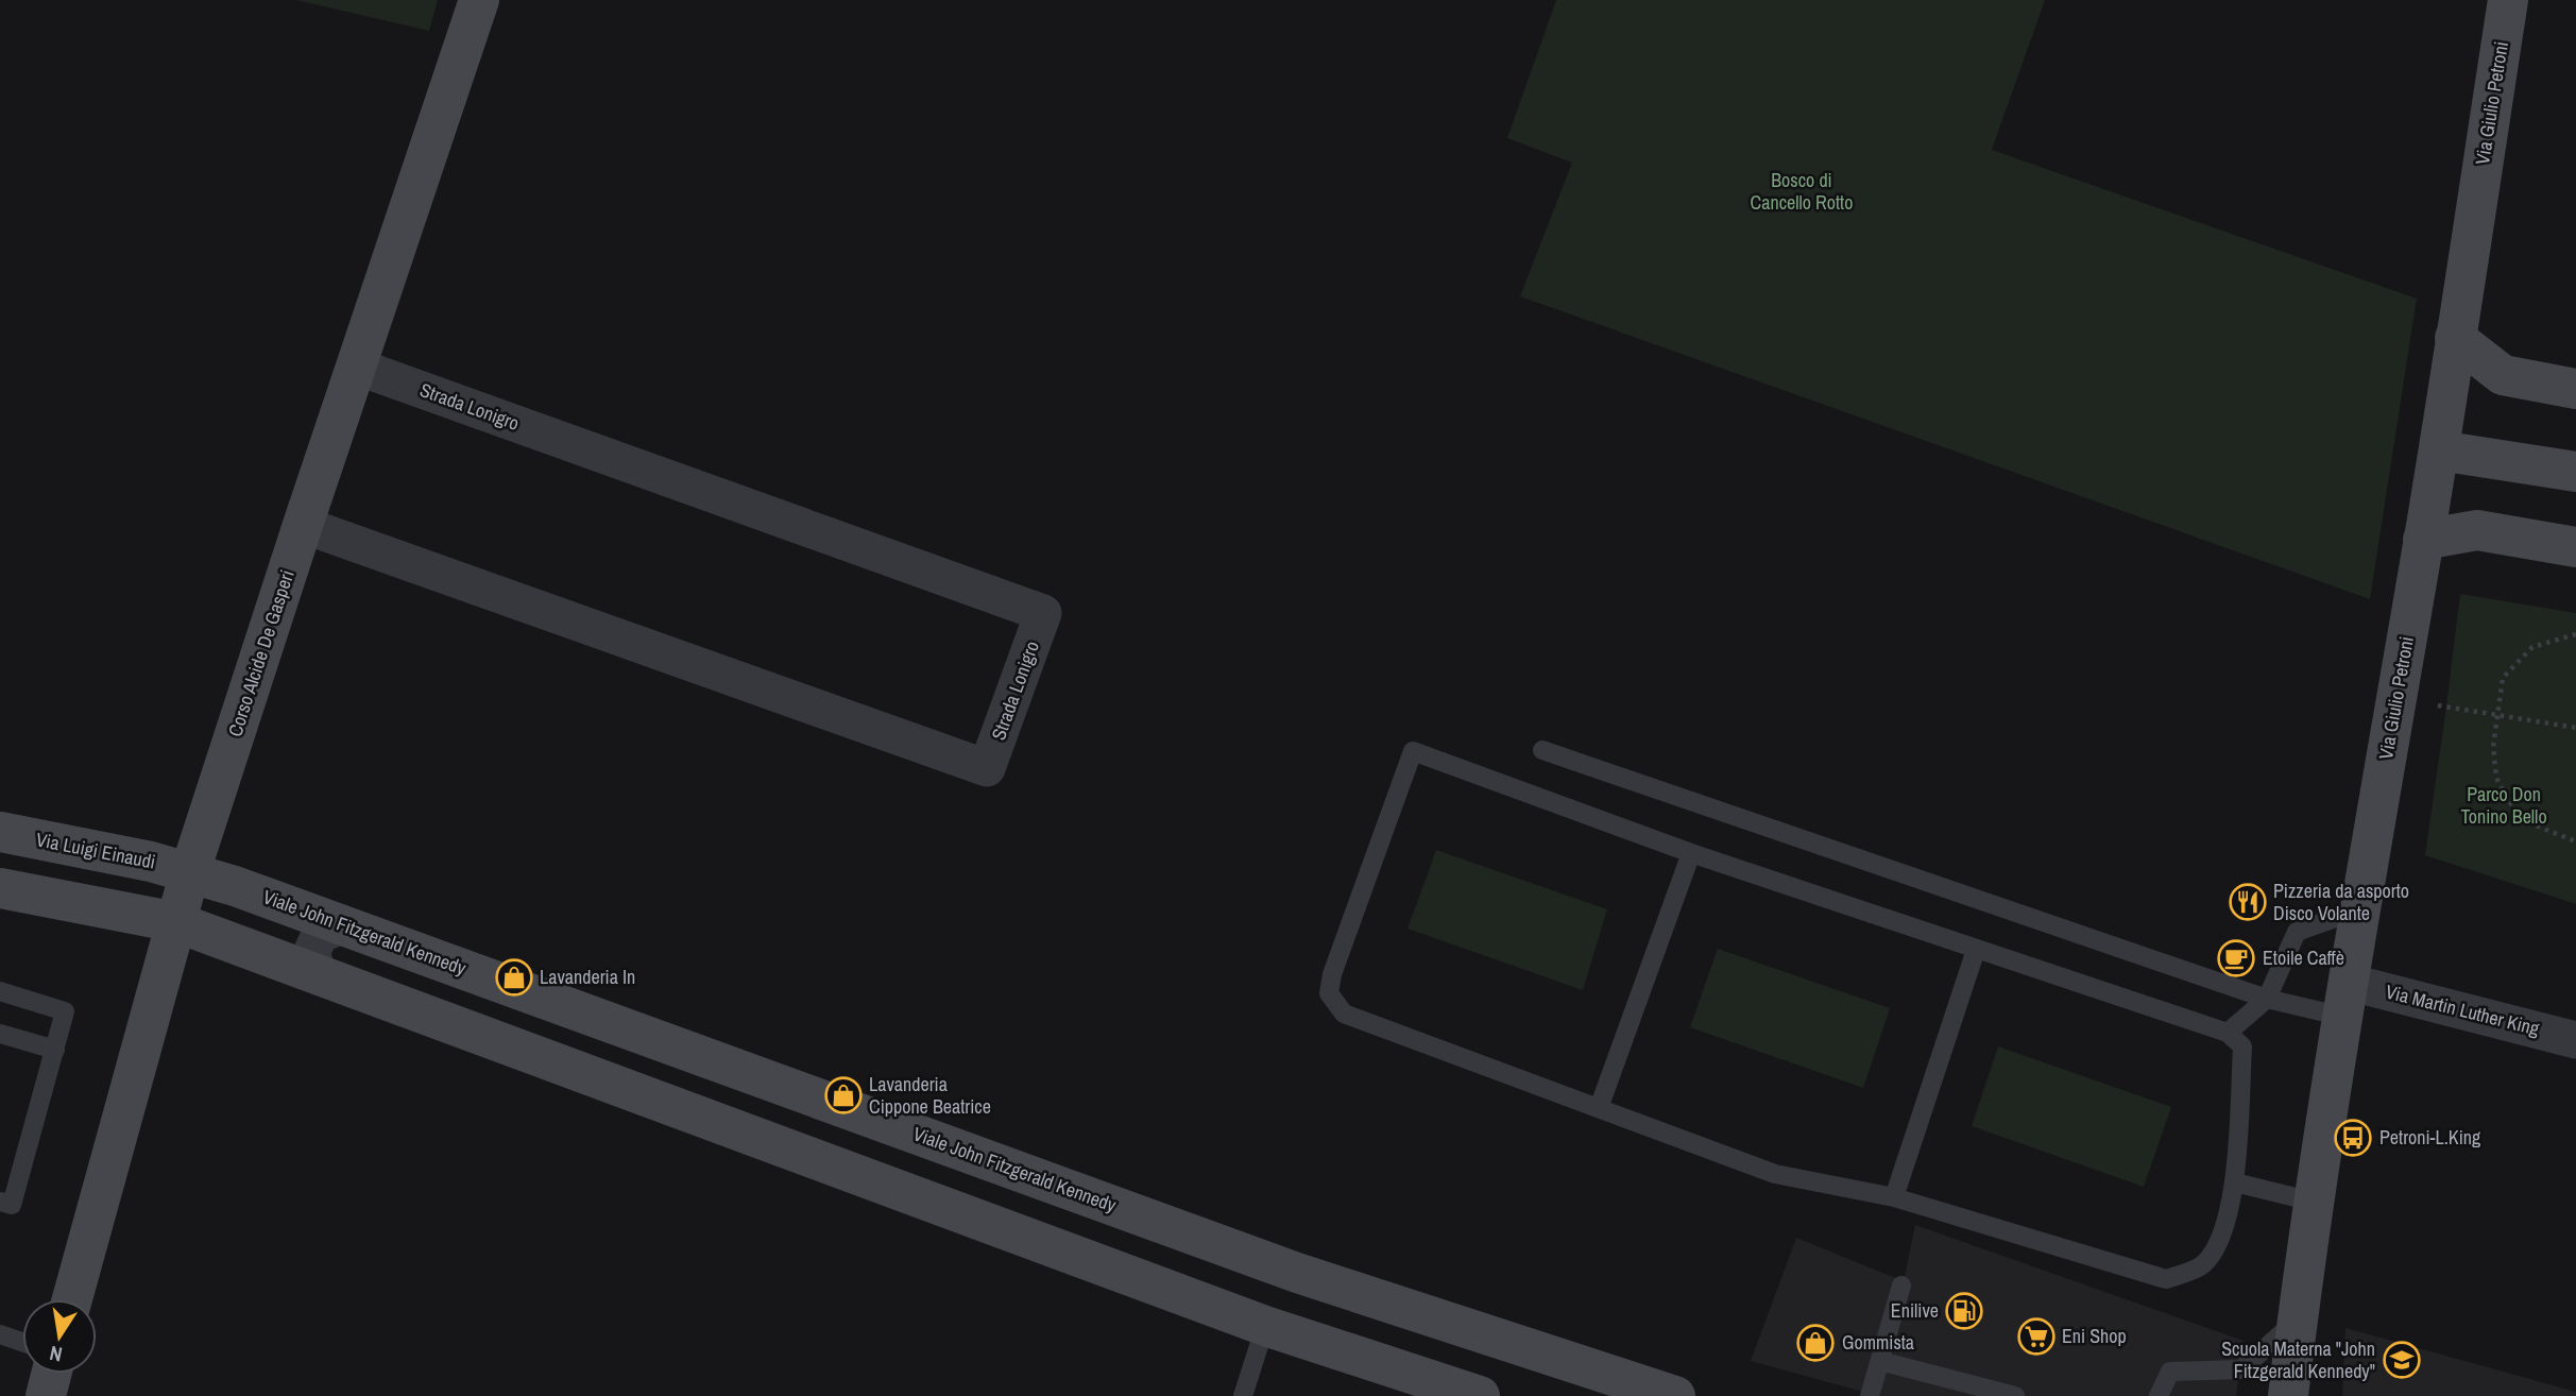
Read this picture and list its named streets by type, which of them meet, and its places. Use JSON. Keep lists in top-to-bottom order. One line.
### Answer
{"streets":{"main road":["Via Giulio Petroni","Corso Alcide De Gasperi","Via Luigi Einaudi","Viale John Fitzgerald Kennedy"],"street":["Strada Lonigro","Via Martin Luther King"]},"crossings":[["Via Giulio Petroni","Via Martin Luther King"],["Strada Lonigro","Corso Alcide De Gasperi"],["Corso Alcide De Gasperi","Via Luigi Einaudi"],["Corso Alcide De Gasperi","Viale John Fitzgerald Kennedy"],["Via Luigi Einaudi","Viale John Fitzgerald Kennedy"]],"parks":["Bosco di Cancello Rotto","Parco Don Tonino Bello"],"places":{"restaurant":["Pizzeria da asporto Disco Volante"],"cafe":["Etoile Caffè"],"shop":["Lavanderia In","Lavanderia Cippone Beatrice","Gommista"],"bus stop":["Petroni-L.King"],"fuel station":["Enilive"],"supermarket":["Eni Shop"],"school or university":["Scuola Materna \"John Fitzgerald Kennedy\""]},"north":"bottom"}
